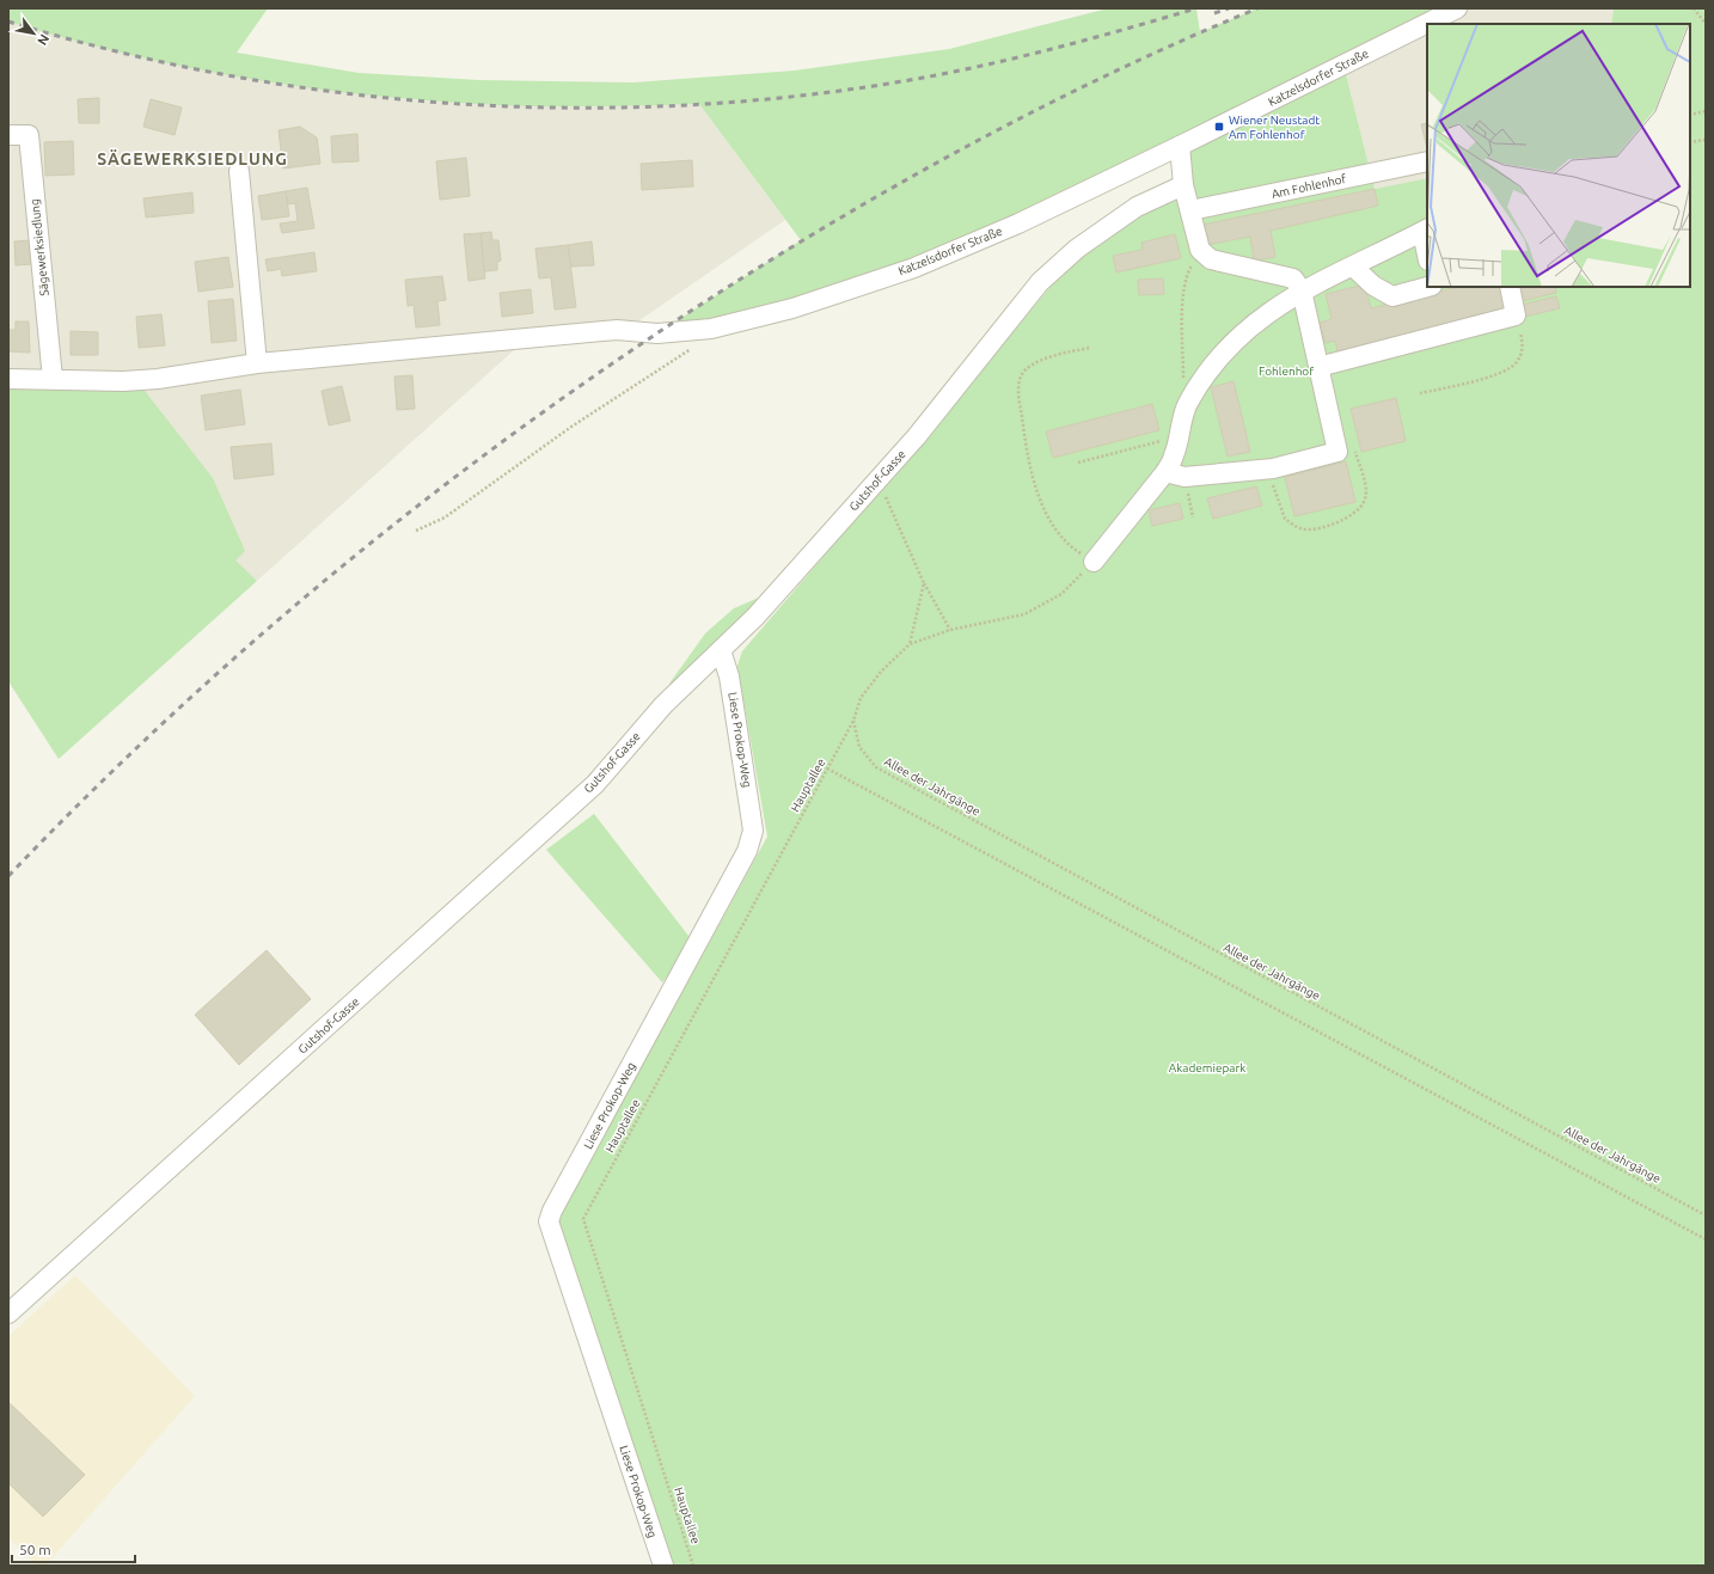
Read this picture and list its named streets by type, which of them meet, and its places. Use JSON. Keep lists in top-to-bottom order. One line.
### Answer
{"streets":{"street":["Katzelsdorfer Straße","Am Fohlenhof","Sägewerksiedlung","Gutshof-Gasse","Liese Prokop-Weg"],"path":["Hauptallee","Allee der Jahrgänge"]},"crossings":[["Katzelsdorfer Straße","Sägewerksiedlung"],["Gutshof-Gasse","Liese Prokop-Weg"],["Hauptallee","Allee der Jahrgänge"]],"districts":["SÄGEWERKSIEDLUNG"],"parks":["Fohlenhof","Akademiepark"],"places":{"transit":["Wiener Neustadt Am Fohlenhof"]},"scale_bar":"50 m","north":"bottom right"}
